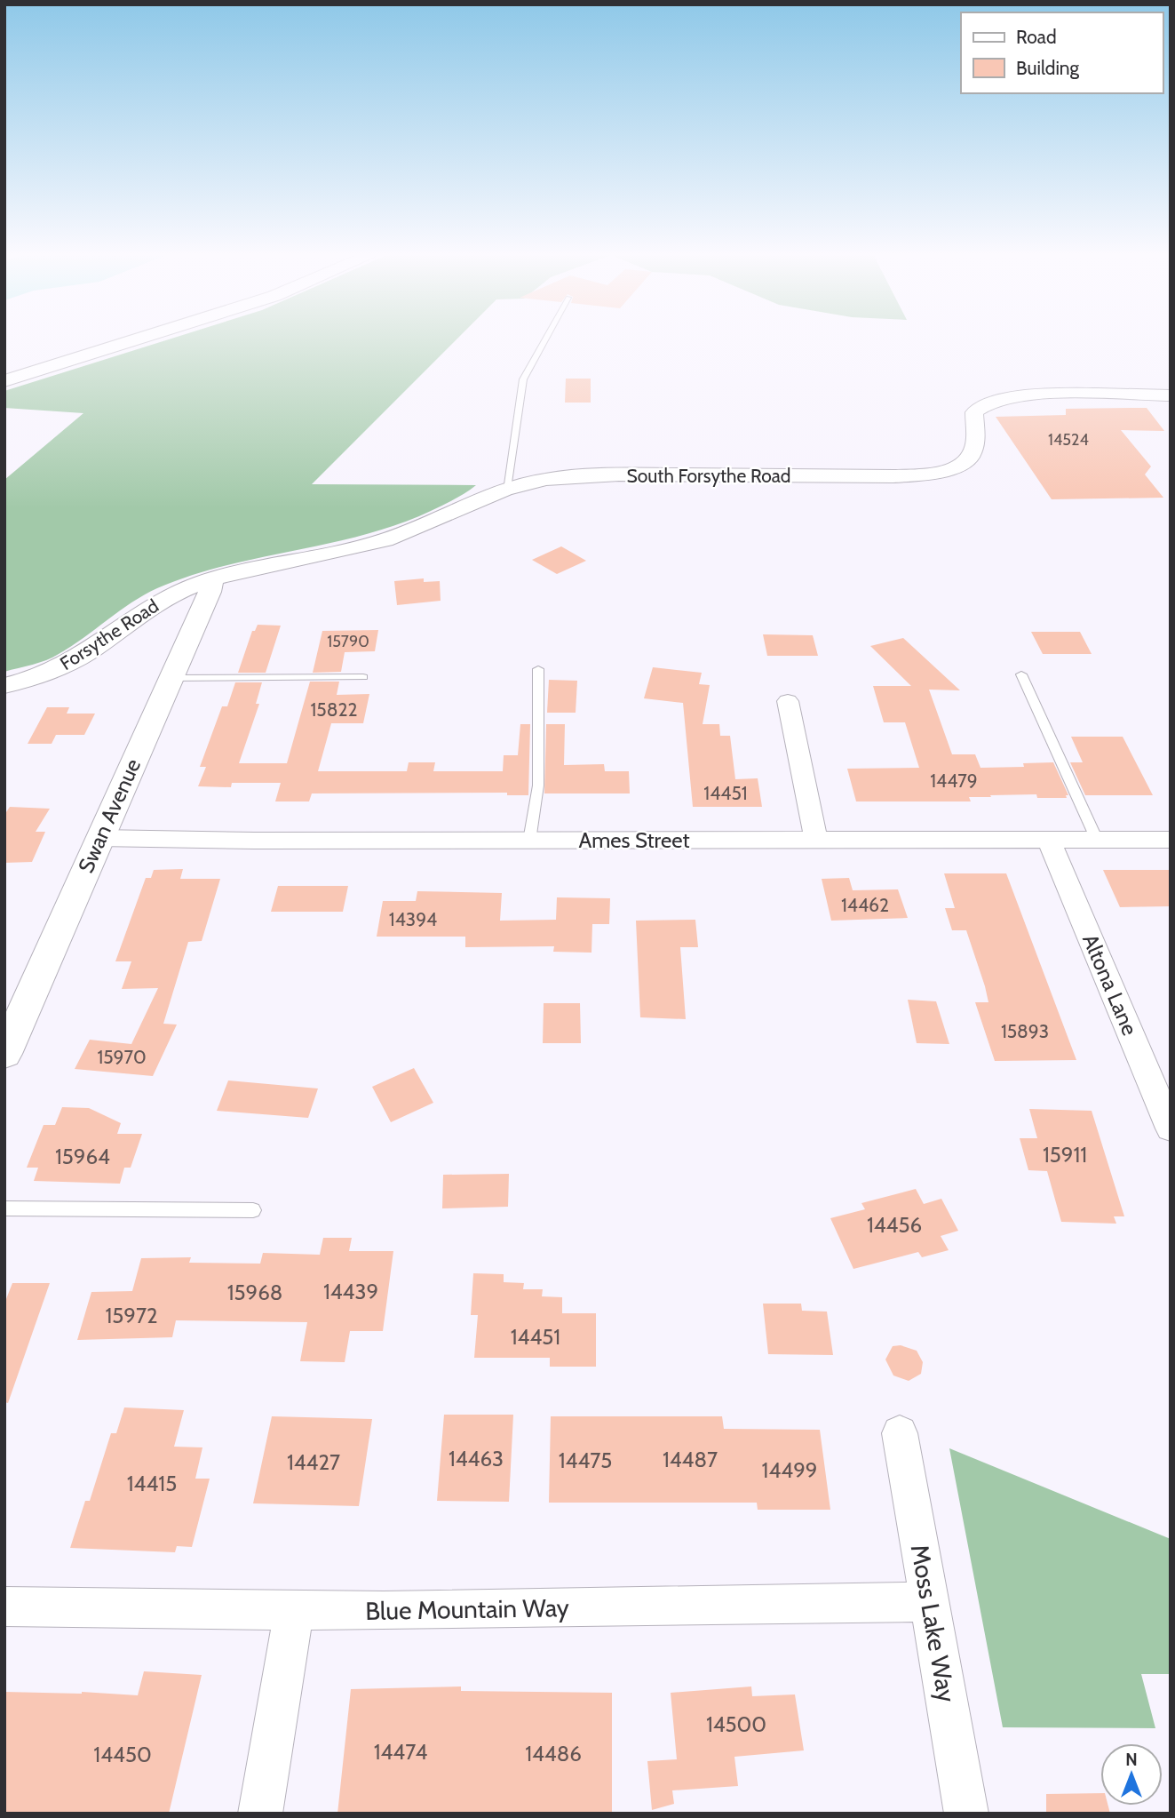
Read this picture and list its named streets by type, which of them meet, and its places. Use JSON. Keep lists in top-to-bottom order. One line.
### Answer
{"streets":{"street":["South Forsythe Road","Forsythe Road","Swan Avenue","Ames Street","Altona Lane","Blue Mountain Way","Moss Lake Way"]},"crossings":[["South Forsythe Road","Forsythe Road"],["South Forsythe Road","Swan Avenue"],["Forsythe Road","Swan Avenue"],["Swan Avenue","Ames Street"],["Ames Street","Altona Lane"],["Blue Mountain Way","Moss Lake Way"]],"house_numbers":["14524","15790","15822","14479","14451","14462","14394","15893","15970","15911","15964","14456","14439","15968","15972","14451","14463","14487","14475","14427","14499","14415","14500","14474","14486","14450"],"legend":["Road","Building"],"north":"top"}
